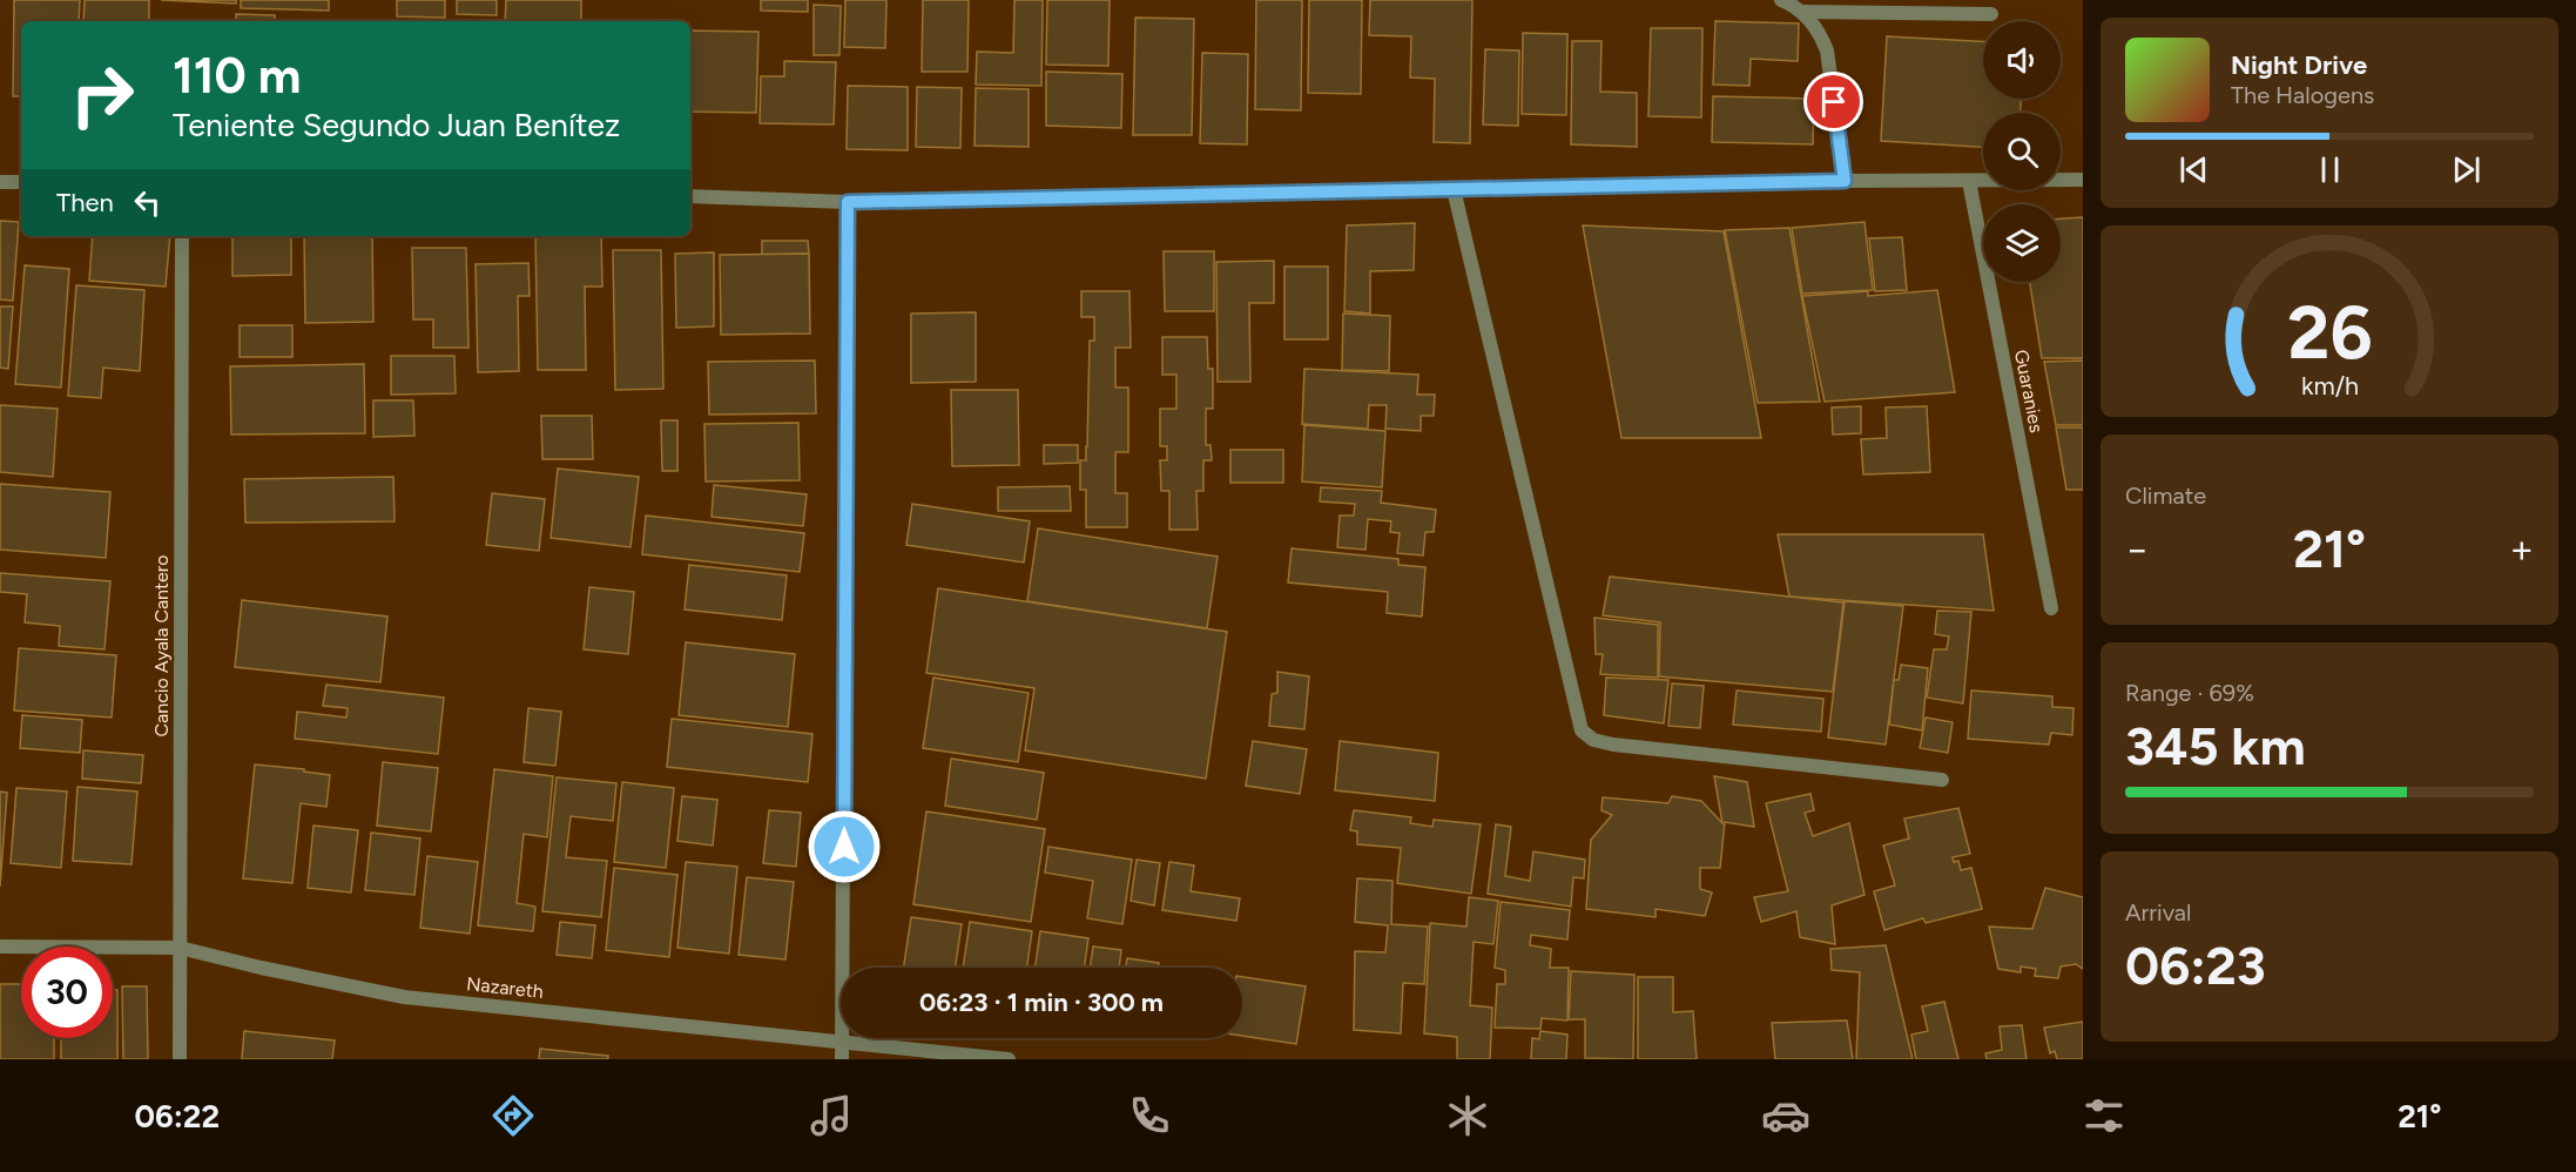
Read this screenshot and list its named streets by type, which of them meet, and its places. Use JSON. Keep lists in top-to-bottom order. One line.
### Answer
{"streets":{"street":["Guaranies","Cancio Ayala Cantero","Nazareth"]},"crossings":[["Cancio Ayala Cantero","Nazareth"]],"page":{"turn":["110 m","Teniente Segundo Juan Benítez"],"song":["Night Drive","The Halogens"],"then":"Then","tile":["Climate",["Range · 69%","345 km"],["Arrival","06:23"]],"heat":["−","21°","+"],"limit":"30","trip":"06:23 · 1 min · 300 m","tabs":["06:22","21°"],"gauge":["26","km/h"]}}
